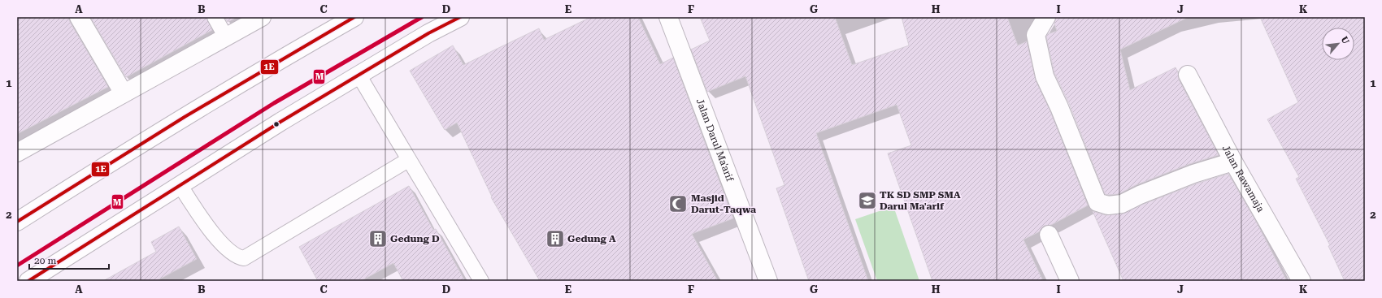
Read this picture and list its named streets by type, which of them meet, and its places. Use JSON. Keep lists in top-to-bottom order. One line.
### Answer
{"streets":{"street":["Jalan Darul Ma'arif","Jalan Rawamaja"]},"places":{"school or university":["TK SD SMP SMA Darul Ma'arif"],"mosque":["Masjid Darut-Taqwa"],"building":["Gedung D","Gedung A"]},"lines":["transit line M","transit line 1E"],"scale_bar":"20 m","north":"top right","grid":{"columns":["A","B","C","D","E","F","G","H","I","J","K"],"rows":["1","2"]}}
